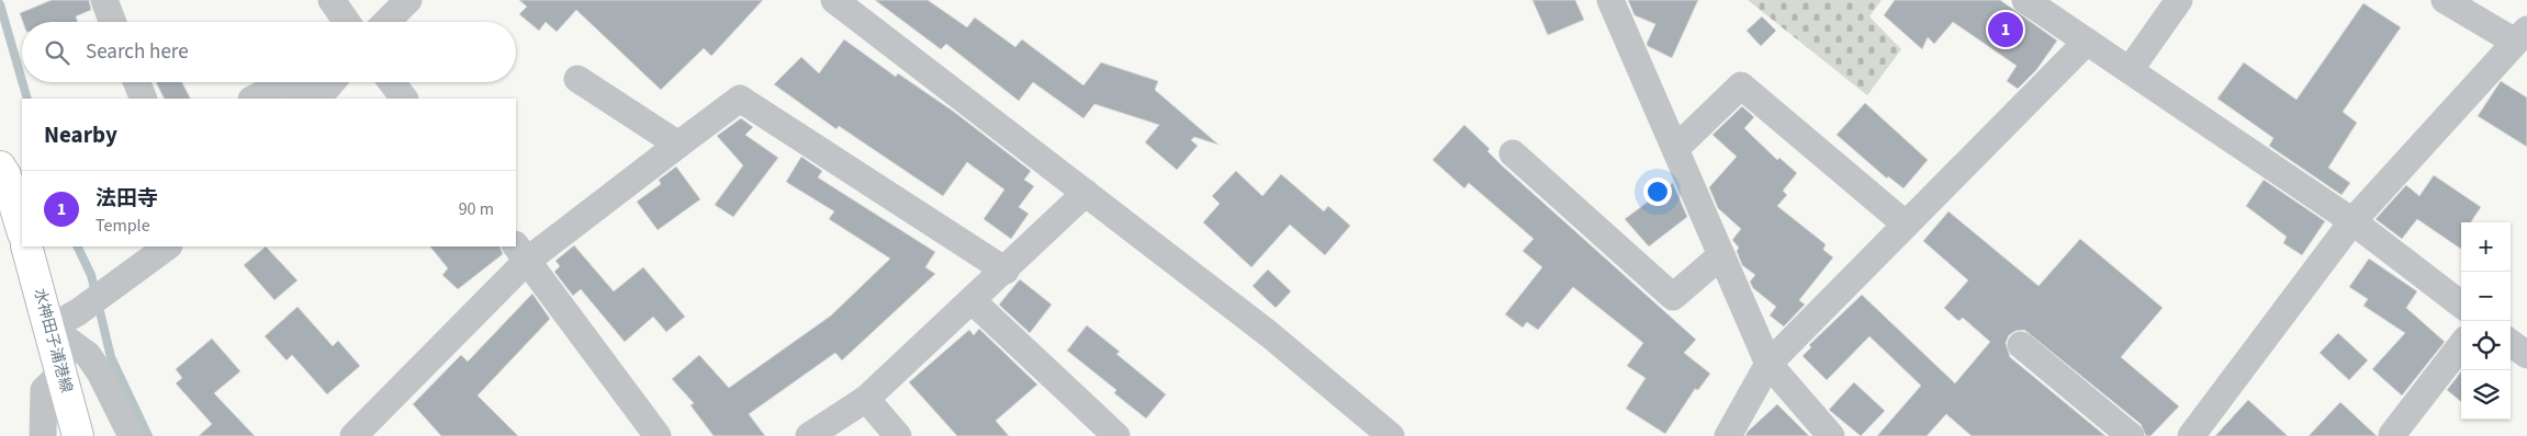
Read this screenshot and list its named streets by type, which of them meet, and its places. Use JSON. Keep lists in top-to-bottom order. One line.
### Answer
{"streets":{"main road":["水神田子浦港線"]},"page":{"pins":"1","search":"Search here","heading":"Nearby","list":[{"mark":"1","name":"法田寺","note":"Temple","value":"90 m"}],"map_buttons":["+","−"]}}
